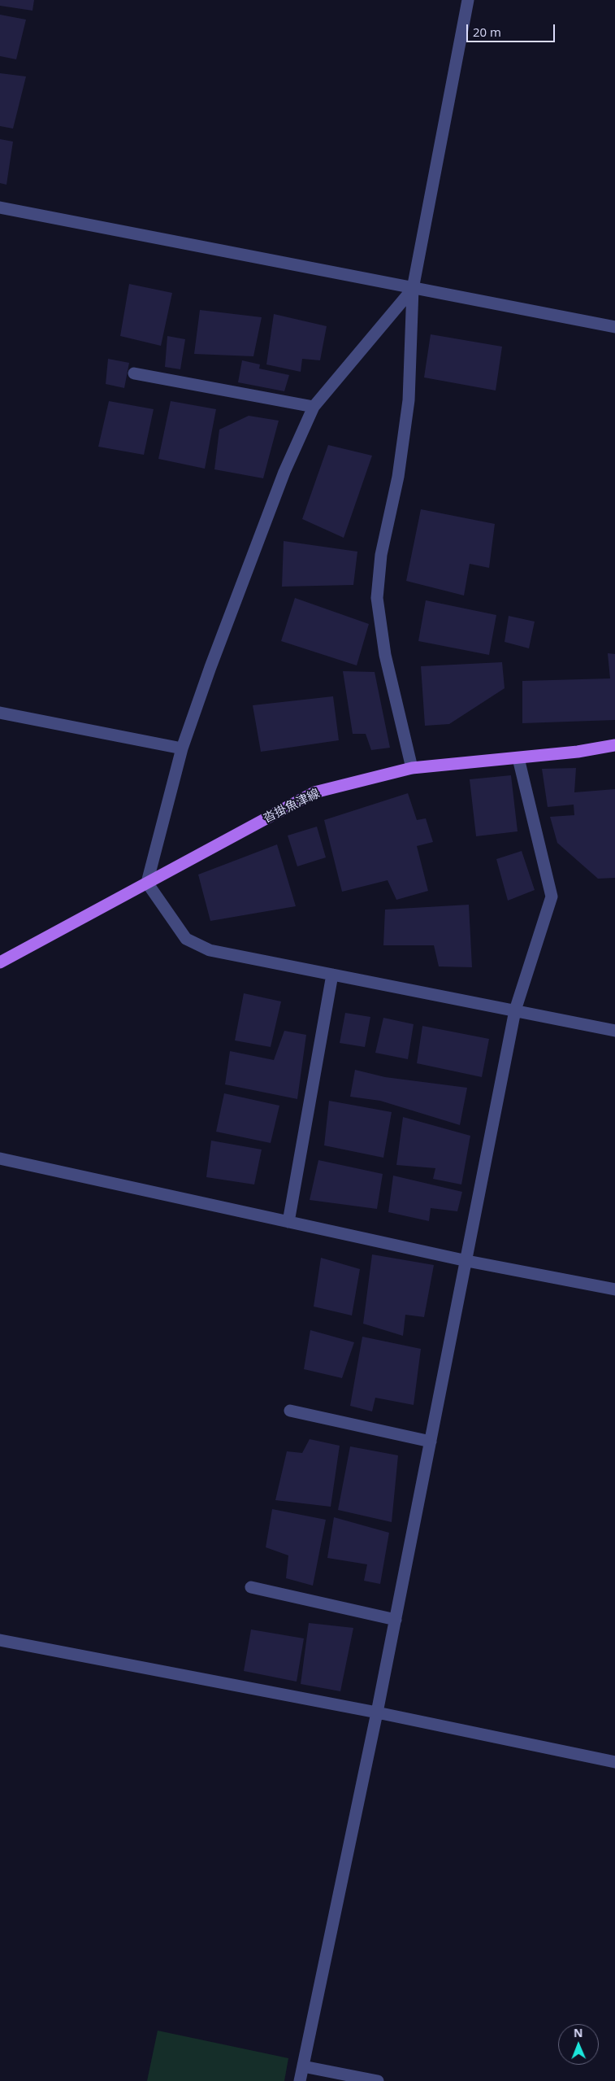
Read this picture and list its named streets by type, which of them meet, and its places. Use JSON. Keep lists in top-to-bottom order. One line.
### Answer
{"streets":{"main road":["沓掛魚津線"]},"scale_bar":"20 m","north":"top"}
